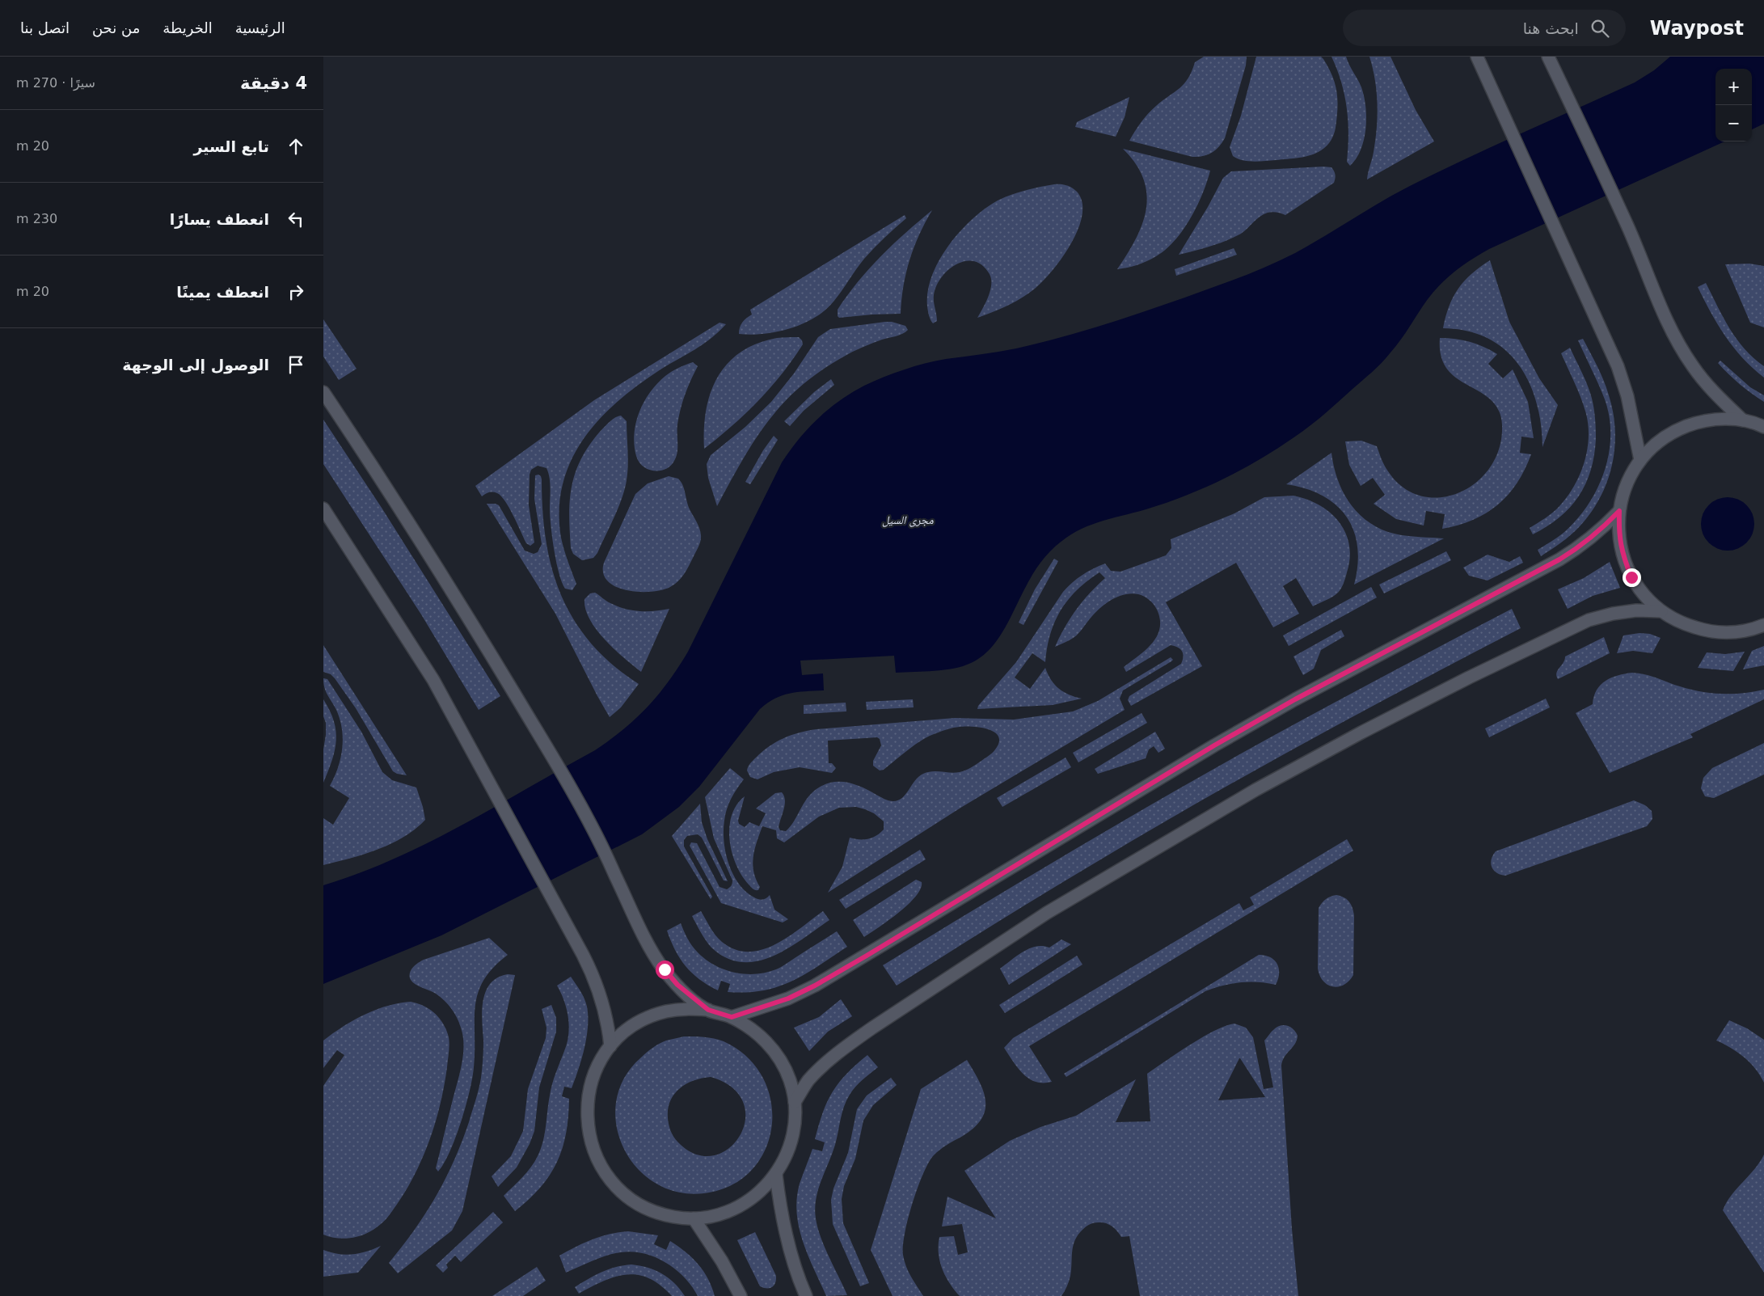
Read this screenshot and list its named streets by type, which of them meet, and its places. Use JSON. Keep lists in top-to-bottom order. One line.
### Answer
{"water":["مجرى السيل"],"page":{"header":"Waypost","search":"ابحث هنا","nav":["الرئيسية","الخريطة","من نحن","اتصل بنا"],"heading":["4 دقيقة","سيرًا · 270 m"],"map_buttons":["+","−"],"list":[["تابع السير","20 m"],["انعطف يسارًا","230 m"],["انعطف يمينًا","20 m"],"الوصول إلى الوجهة"]}}
